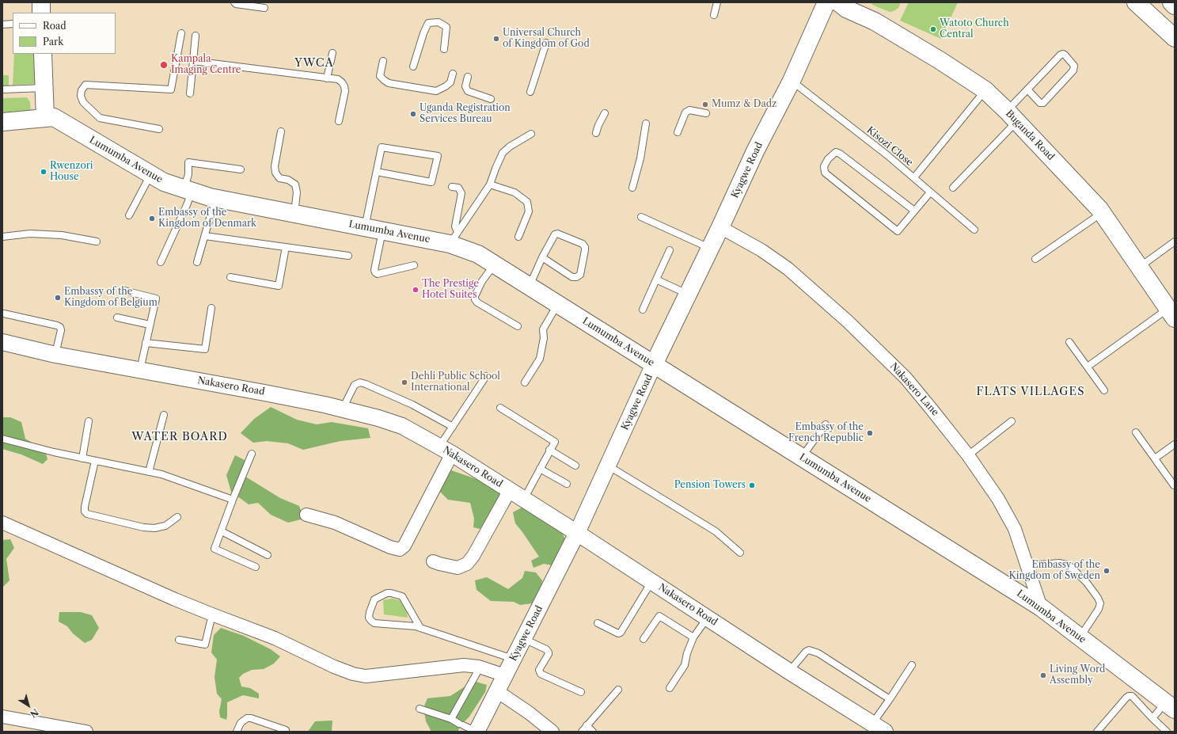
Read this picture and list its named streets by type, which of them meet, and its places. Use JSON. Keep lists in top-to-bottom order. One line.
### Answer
{"streets":{"main road":["Buganda Road","Lumumba Avenue","Kyagwe Road"],"street":["Nakasero Road","Nakasero Lane"],"lane":["Kisozi Close"]},"crossings":[["Kisozi Close","Kyagwe Road"],["Lumumba Avenue","Kyagwe Road"],["Lumumba Avenue","Nakasero Lane"],["Kyagwe Road","Nakasero Road"],["Kyagwe Road","Nakasero Lane"]],"districts":["YWCA","FLATS VILLAGES","WATER BOARD"],"places":["Watoto Church Central","Universal Church of Kingdom of God","Kampala Imaging Centre","Mumz & Dadz","Uganda Registration Services Bureau","Rwenzori House","Embassy of the Kingdom of Denmark","The Prestige Hotel Suites","Embassy of the Kingdom of Belgium","Dehli Public School International","Embassy of the French Republic","Pension Towers","Embassy of the Kingdom of Sweden","Living Word Assembly"],"legend":["Road","Park"],"north":"bottom right"}
